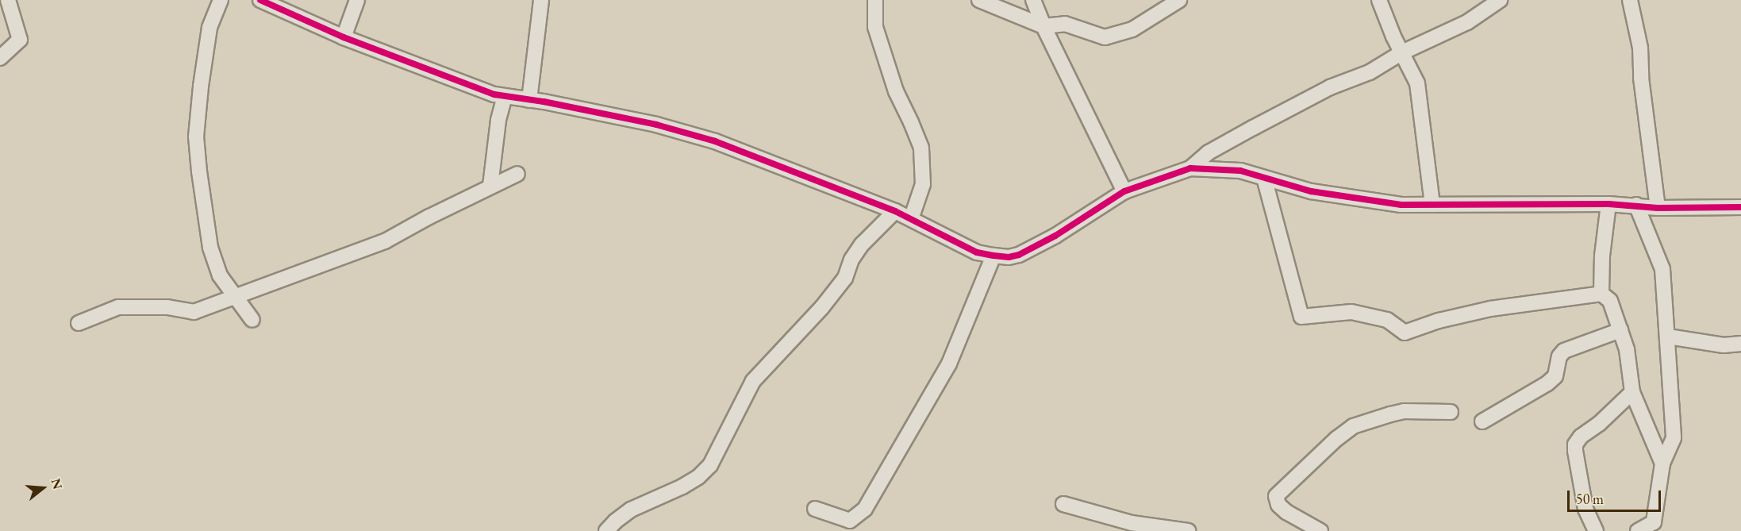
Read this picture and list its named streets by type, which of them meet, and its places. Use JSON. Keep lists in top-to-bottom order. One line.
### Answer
{"scale_bar":"50 m","north":"right"}
